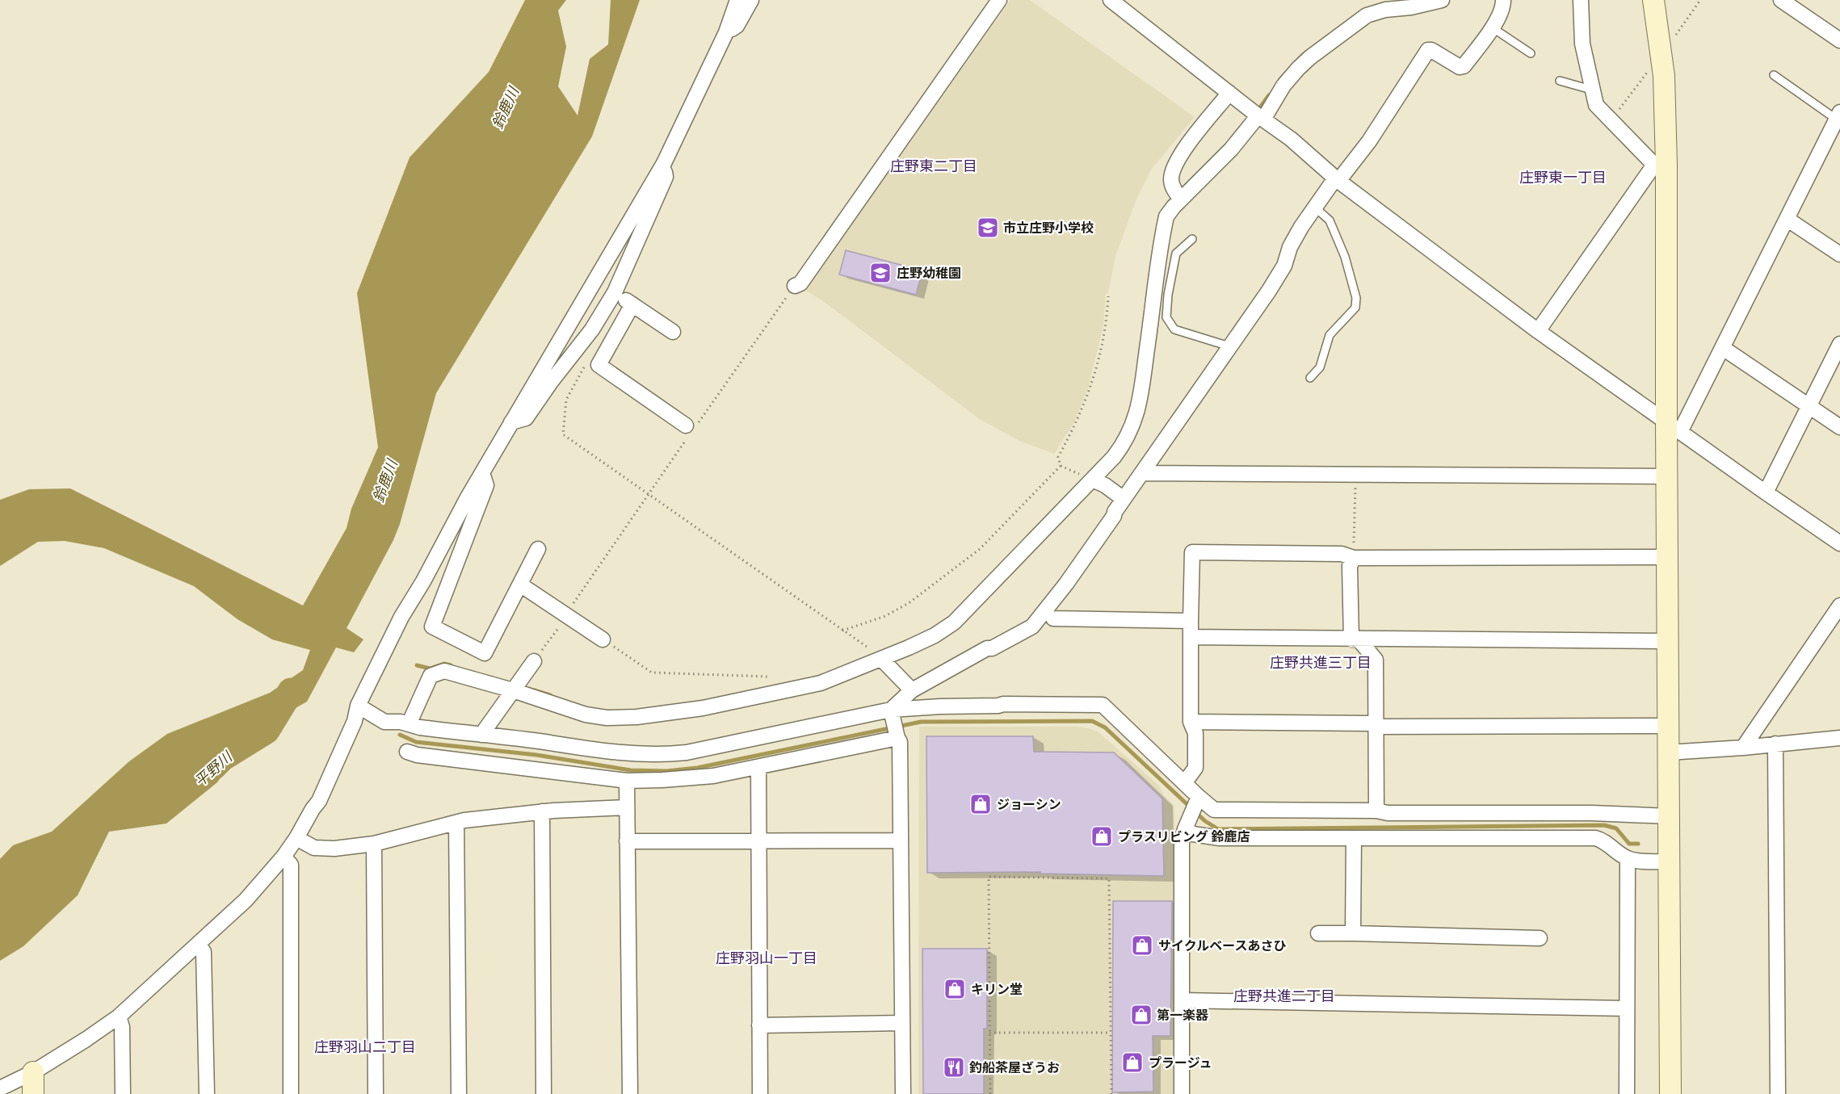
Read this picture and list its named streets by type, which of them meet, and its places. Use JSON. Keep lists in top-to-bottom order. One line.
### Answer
{"districts":["庄野東二丁目","庄野東一丁目","庄野共進三丁目","庄野羽山一丁目","庄野共進二丁目","庄野羽山二丁目"],"water":["鈴鹿川","平野川"],"places":{"school or university":["市立庄野小学校","庄野幼稚園"],"shop":["ジョーシン","プラスリビング 鈴鹿店","サイクルベースあさひ","キリン堂","第一楽器","プラージュ"],"restaurant":["釣船茶屋ざうお"]}}
